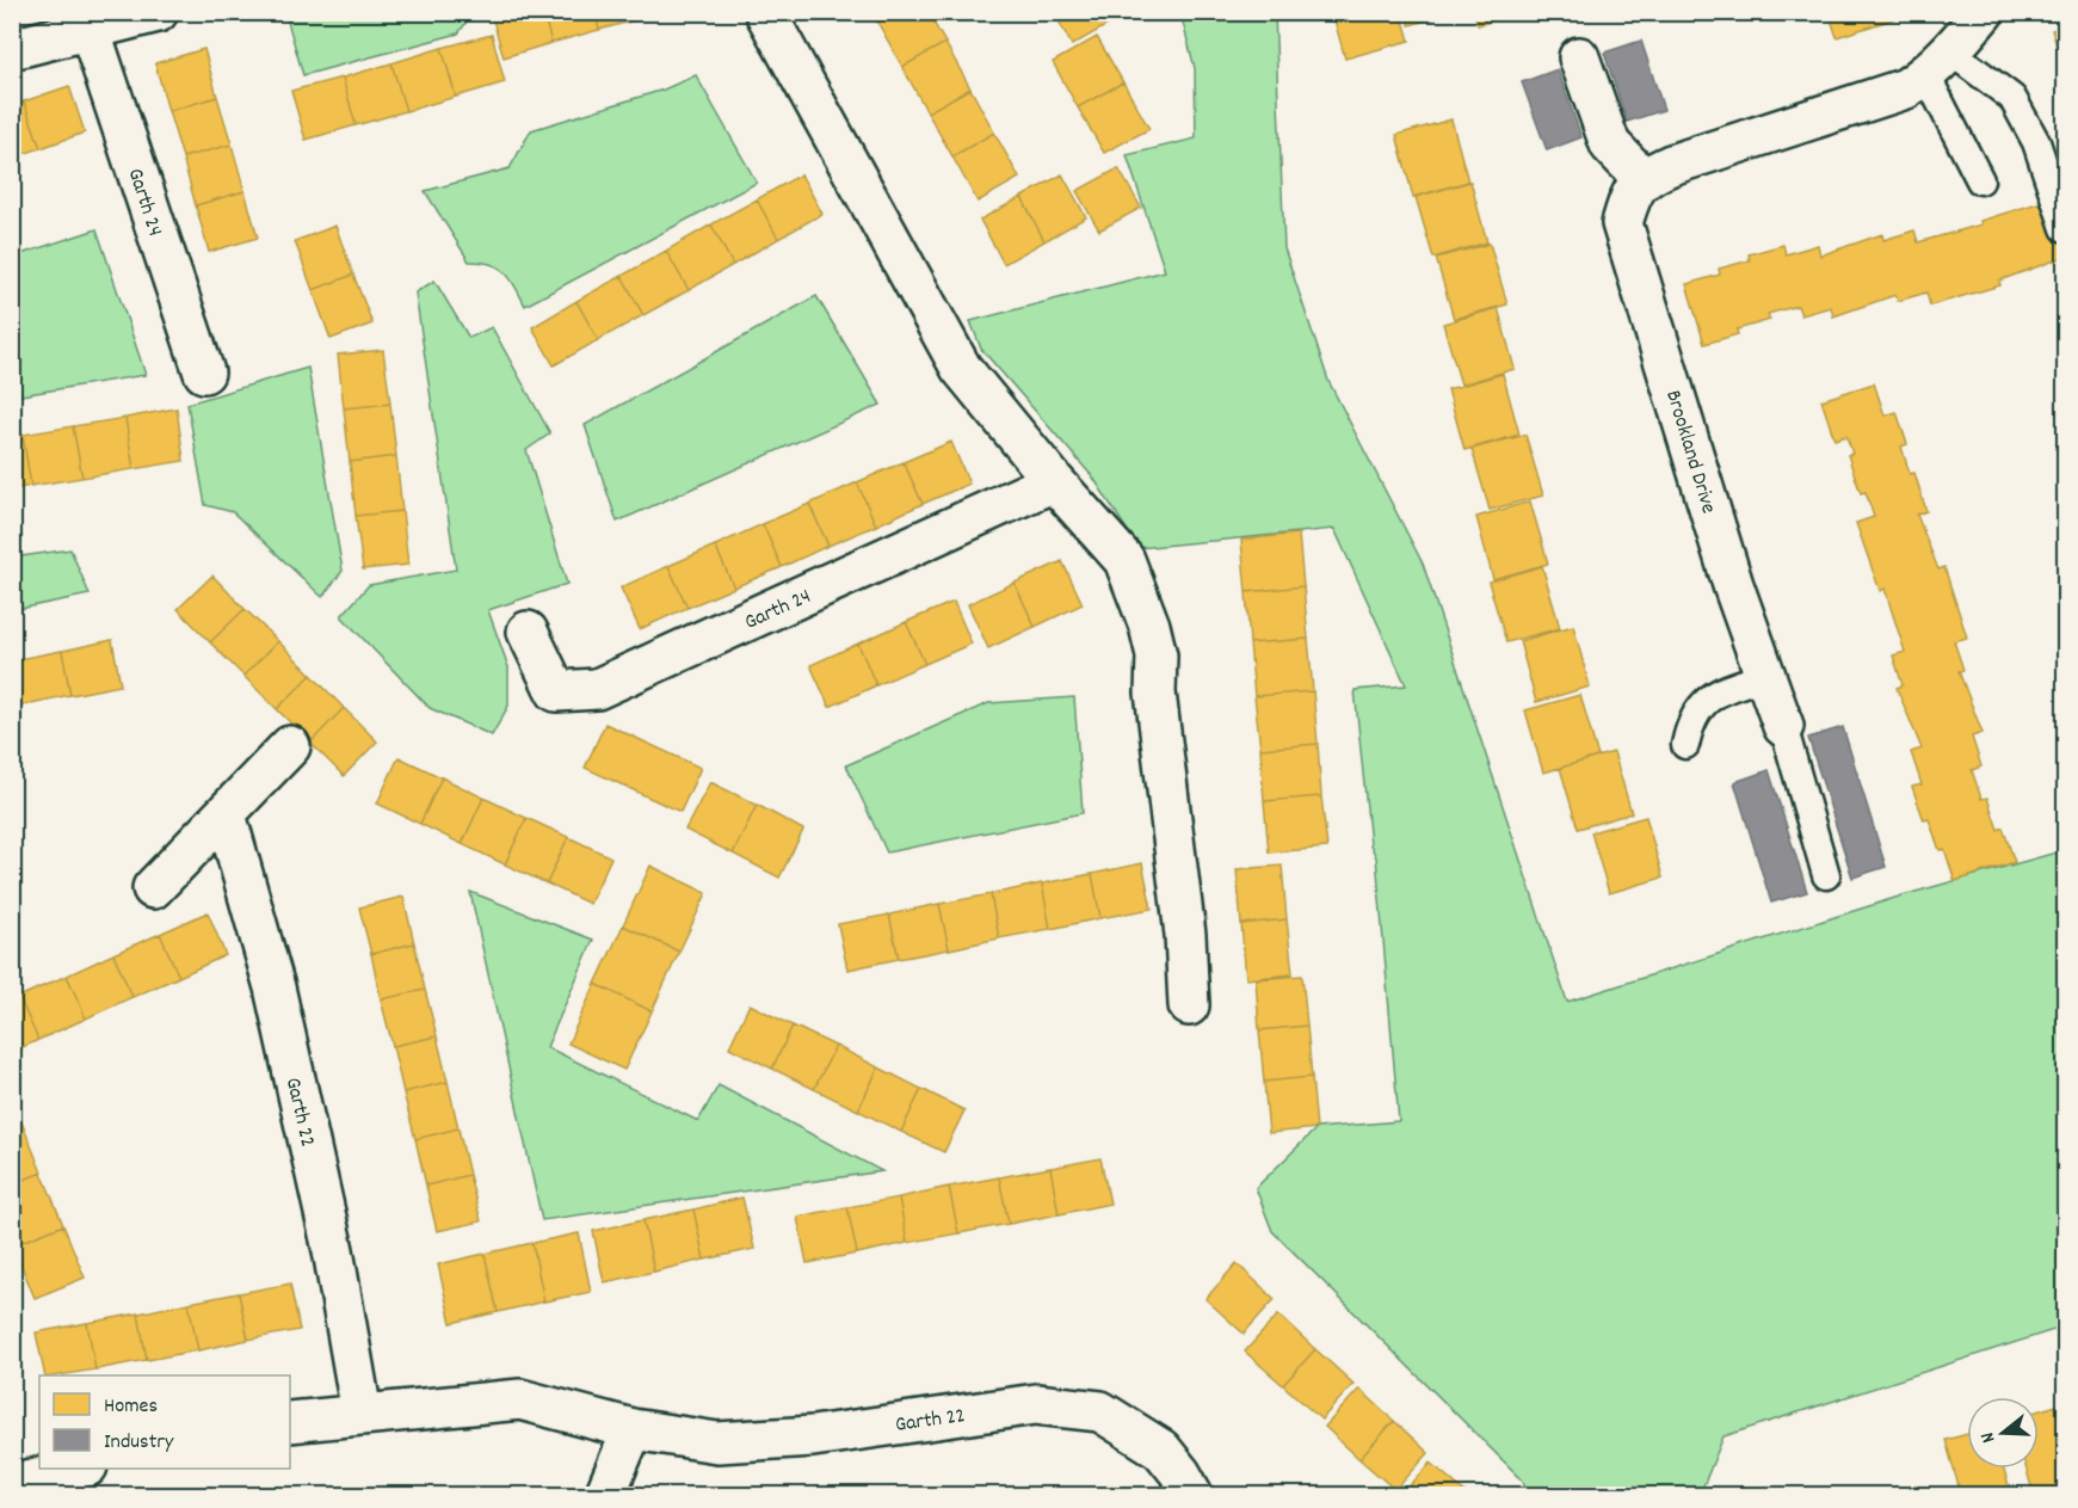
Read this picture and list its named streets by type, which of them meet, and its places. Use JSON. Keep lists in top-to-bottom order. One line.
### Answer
{"streets":{"street":["Garth 24","Brookland Drive","Garth 22"]},"legend":["Homes","Industry"],"north":"left"}
